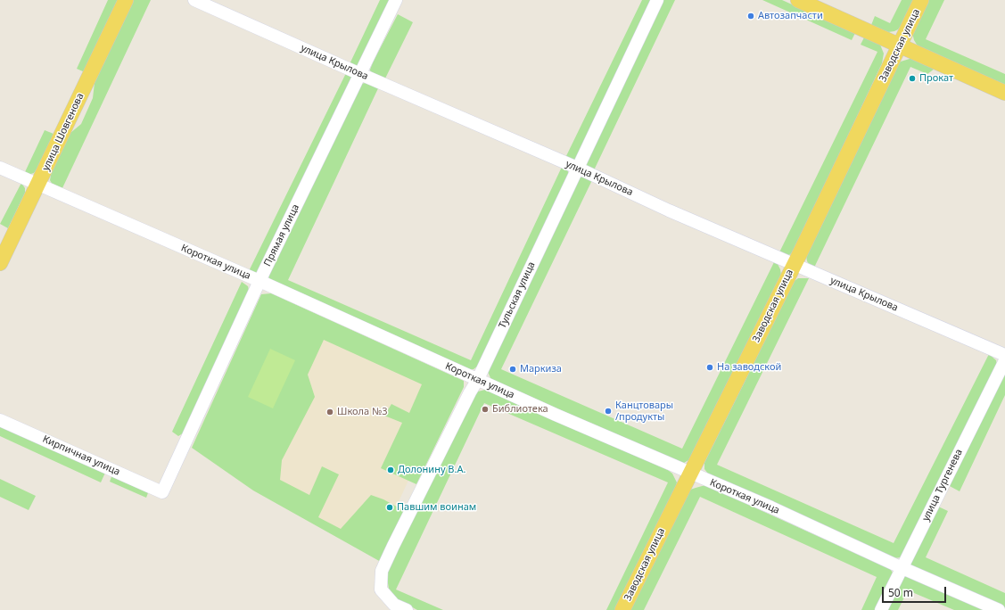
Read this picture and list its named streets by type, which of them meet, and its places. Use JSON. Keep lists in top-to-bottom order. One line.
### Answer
{"streets":{"main road":["Заводская улица","улица Шовгенова"],"street":["улица Крылова","Прямая улица","Короткая улица","Тульская улица","Кирпичная улица","улица Тургенева"]},"crossings":[["Заводская улица","улица Крылова"],["Заводская улица","Короткая улица"],["улица Крылова","Прямая улица"],["улица Крылова","Тульская улица"],["улица Шовгенова","Короткая улица"],["Прямая улица","Короткая улица"],["Прямая улица","Кирпичная улица"],["Короткая улица","Тульская улица"],["Короткая улица","улица Тургенева"]],"places":["Автозапчасти","Прокат","На заводской","Маркиза","Библиотека","Канцтовары /продукты","Школа №3","Долонину В.А.","Павшим воинам"],"scale_bar":"50 m"}
